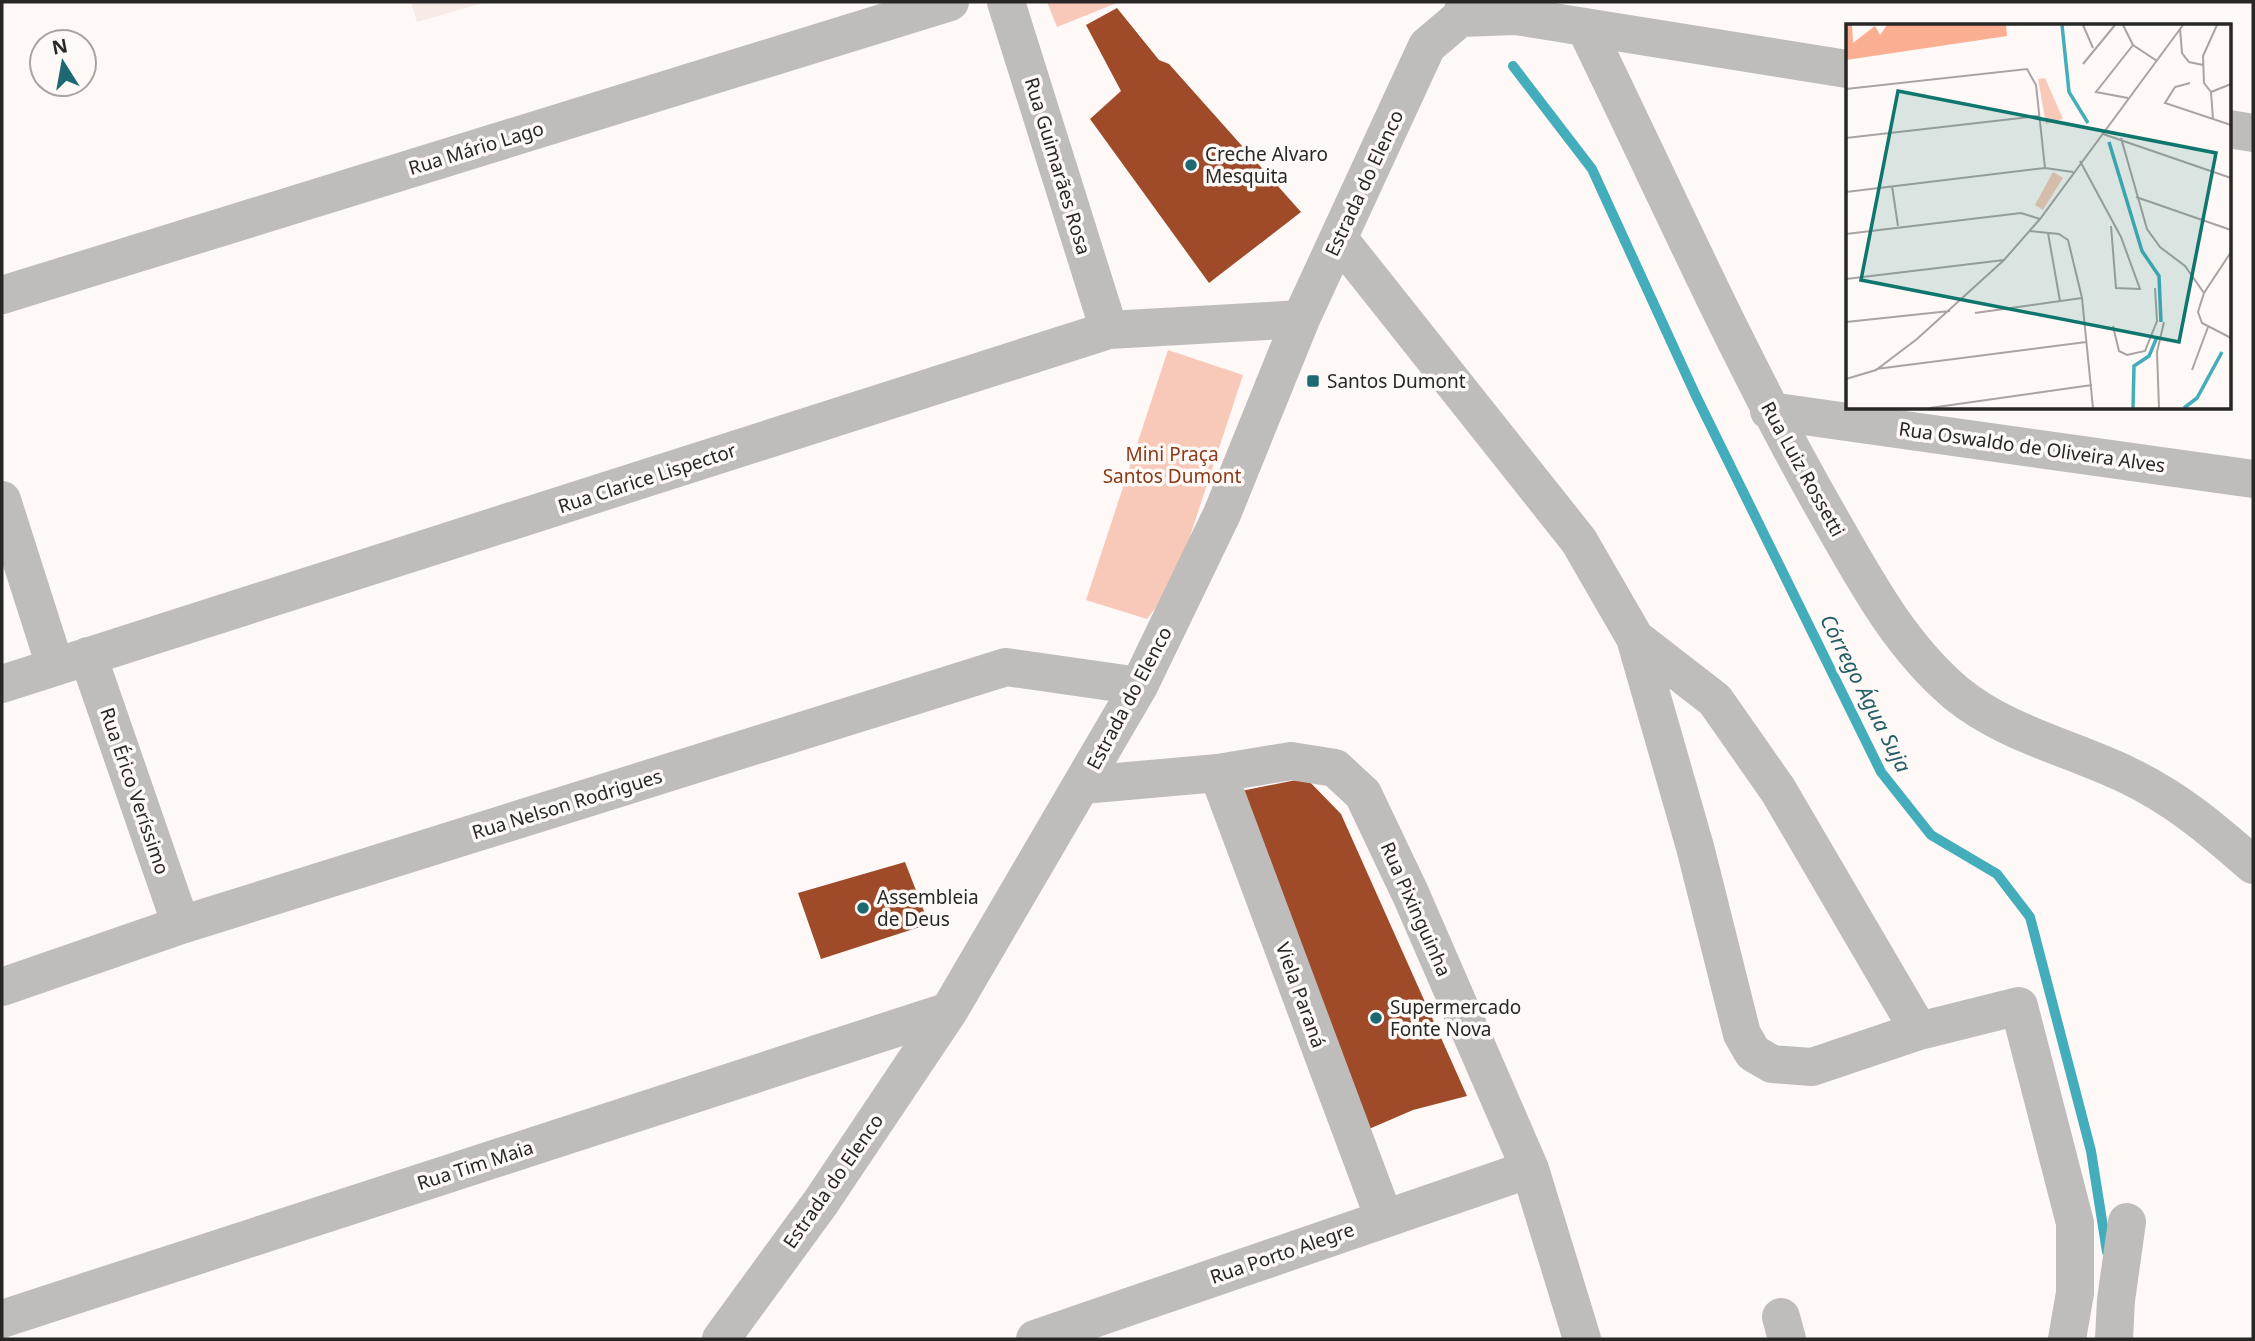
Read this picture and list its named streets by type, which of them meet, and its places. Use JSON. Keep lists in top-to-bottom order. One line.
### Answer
{"streets":{"street":["Rua Mário Lago","Rua Guimarães Rosa","Estrada do Elenco","Rua Oswaldo de Oliveira Alves","Rua Luiz Rossetti","Rua Clarice Lispector","Rua Érico Veríssimo","Rua Nelson Rodrigues","Rua Pixinguinha","Viela Paraná","Rua Tim Maia","Rua Porto Alegre"]},"crossings":[["Rua Guimarães Rosa","Rua Clarice Lispector"],["Estrada do Elenco","Rua Clarice Lispector"],["Estrada do Elenco","Rua Nelson Rodrigues"],["Estrada do Elenco","Rua Pixinguinha"],["Estrada do Elenco","Rua Tim Maia"],["Rua Oswaldo de Oliveira Alves","Rua Luiz Rossetti"],["Rua Clarice Lispector","Rua Érico Veríssimo"],["Rua Érico Veríssimo","Rua Nelson Rodrigues"],["Rua Pixinguinha","Viela Paraná"],["Rua Pixinguinha","Rua Porto Alegre"],["Viela Paraná","Rua Porto Alegre"]],"water":["Córrego Água Suja"],"parks":["Mini Praça Santos Dumont"],"places":{"other":["Creche Alvaro Mesquita","Assembleia de Deus","Supermercado Fonte Nova"],"transit":["Santos Dumont"]},"north":"top"}
